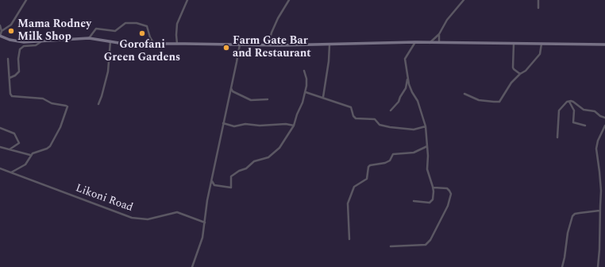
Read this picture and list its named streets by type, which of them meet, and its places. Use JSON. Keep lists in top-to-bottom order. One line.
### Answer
{"streets":{"street":["Likoni Road"]},"places":["Mama Rodney Milk Shop","Gorofani Green Gardens","Farm Gate Bar and Restaurant"]}
